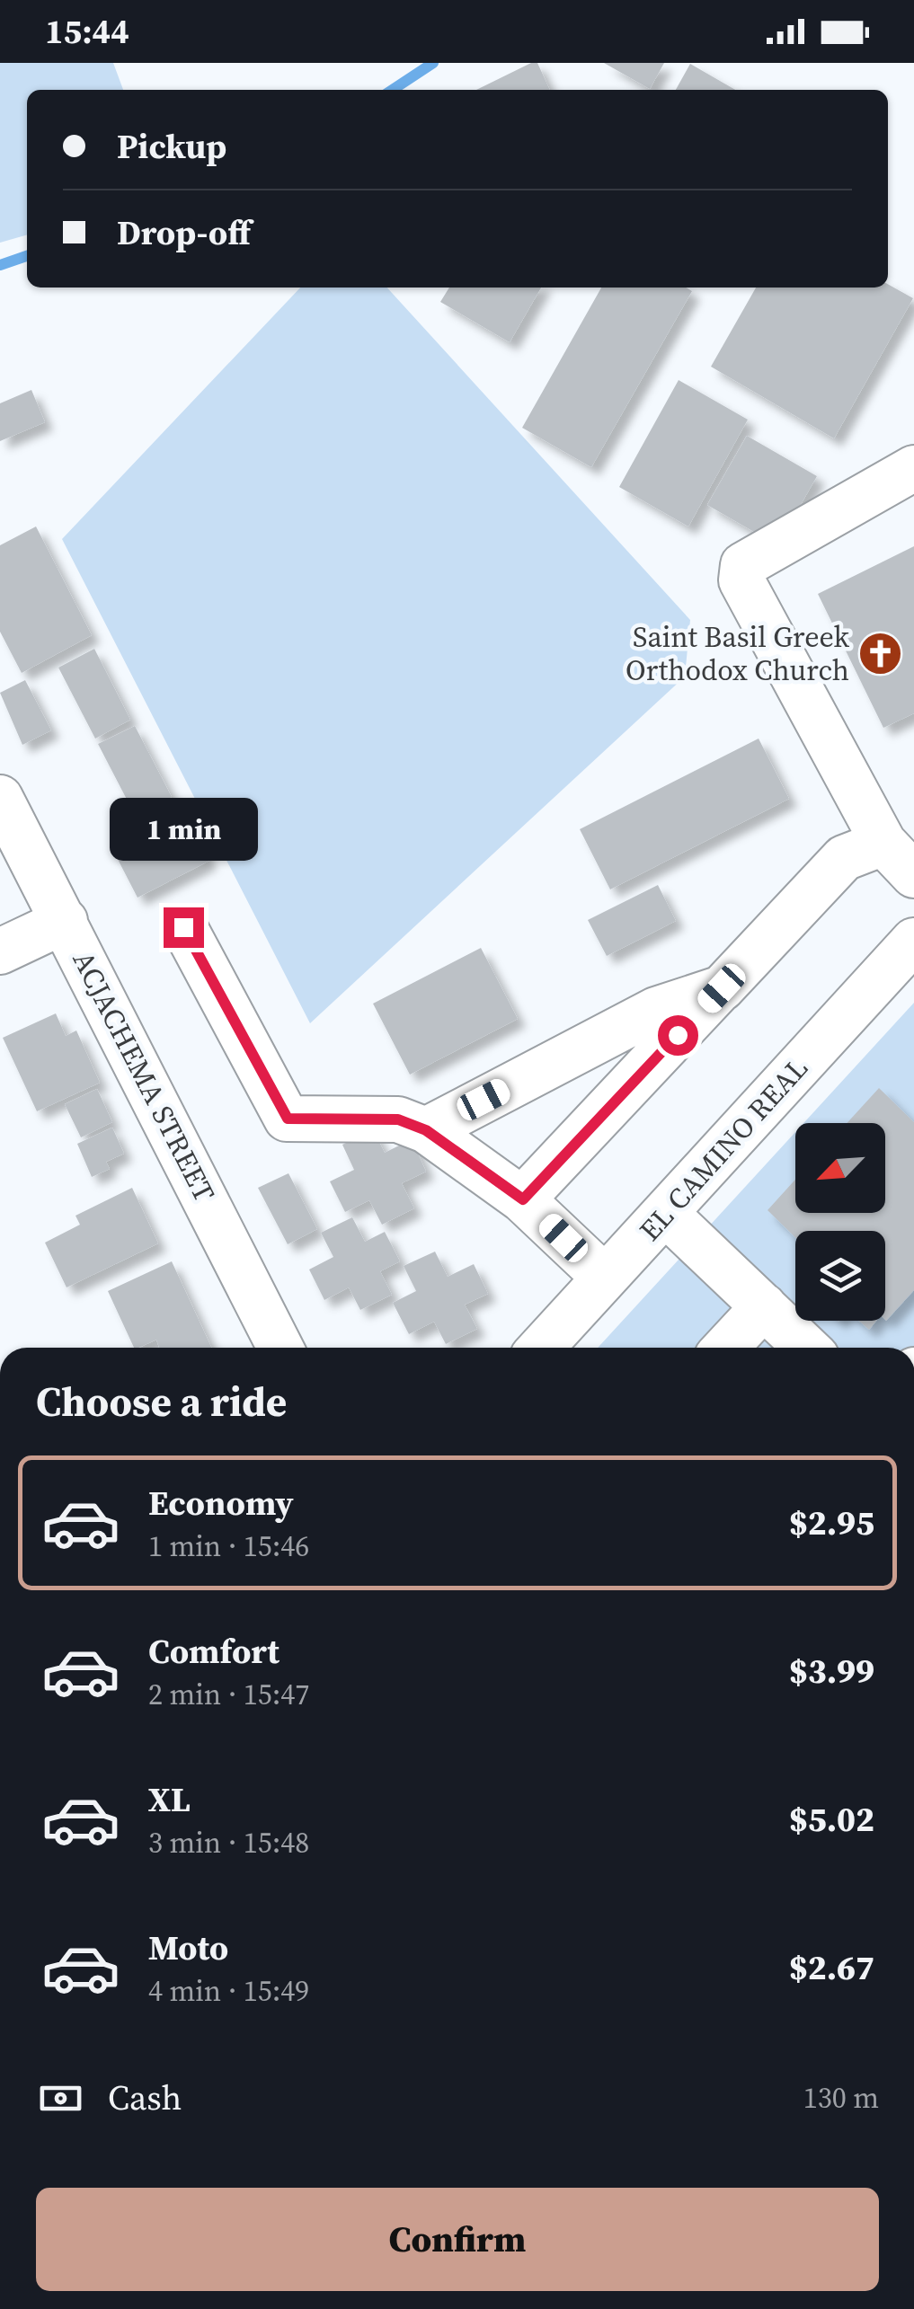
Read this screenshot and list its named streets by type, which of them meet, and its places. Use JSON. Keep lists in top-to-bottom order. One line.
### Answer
{"streets":{"street":["ACJACHEMA STREET","EL CAMINO REAL"]},"places":{"church":["Saint Basil Greek Orthodox Church"]},"north":"bottom left","page":{"status":"15:44","banner":["Pickup","Drop-off"],"bubble":"1 min","heading":"Choose a ride","list":[{"name":"Economy","note":"1 min · 15:46","value":"$2.95"},{"name":"Comfort","note":"2 min · 15:47","value":"$3.99"},{"name":"XL","note":"3 min · 15:48","value":"$5.02"},{"name":"Moto","note":"4 min · 15:49","value":"$2.67"}],"pay":["Cash","130 m"],"buttons":"Confirm"}}
